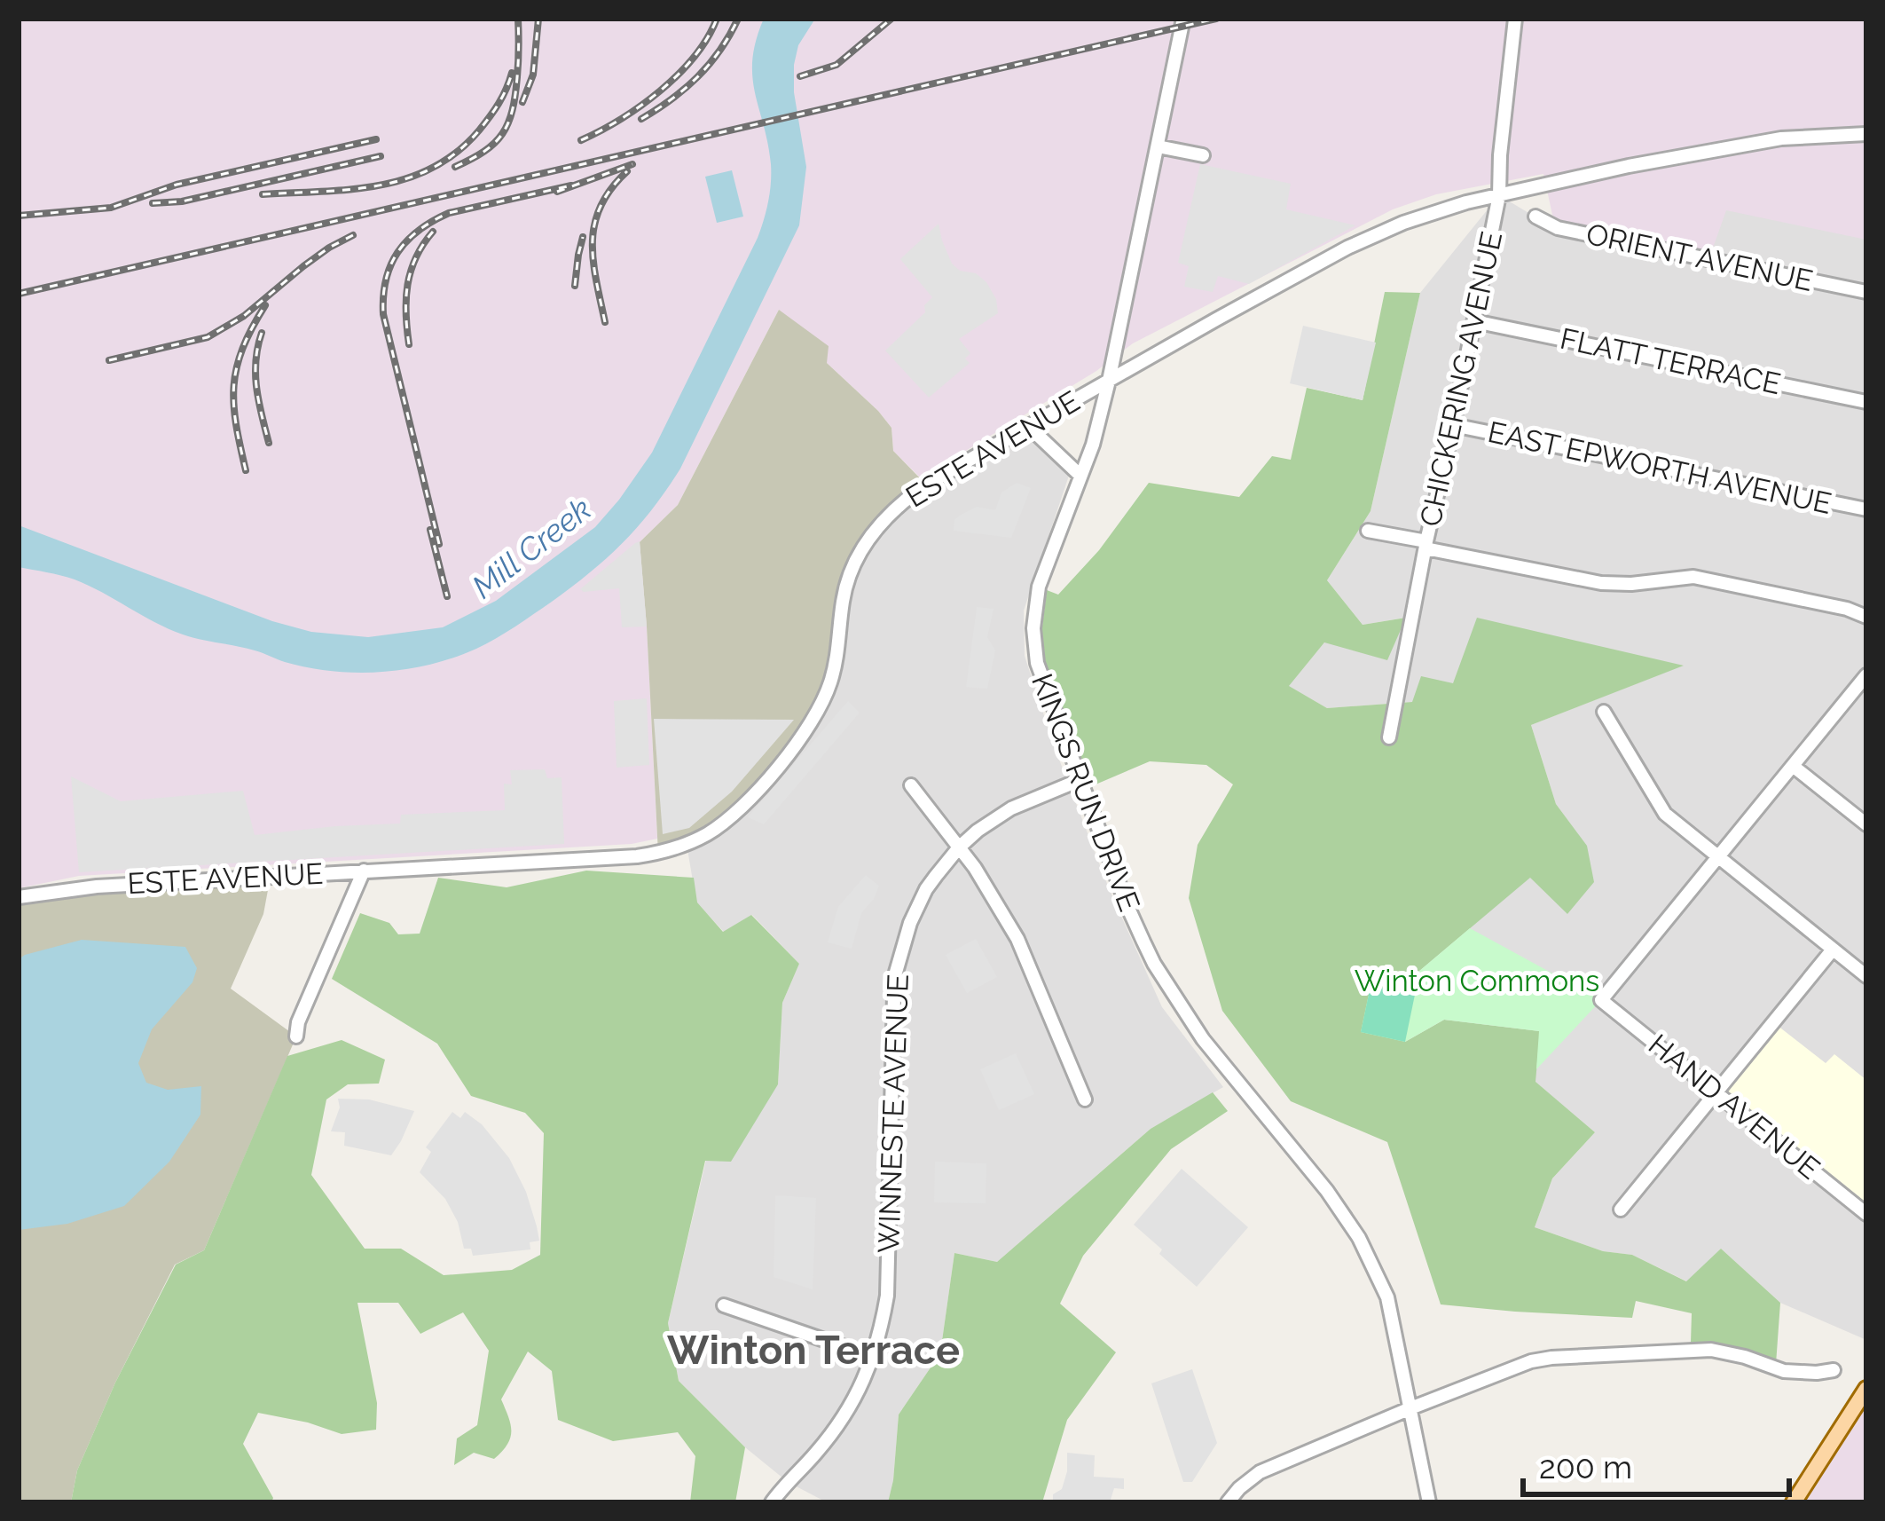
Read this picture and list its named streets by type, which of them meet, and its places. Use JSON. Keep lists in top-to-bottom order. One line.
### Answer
{"streets":{"street":["ORIENT AVENUE","FLATT TERRACE","CHICKERING AVENUE","ESTE AVENUE","EAST EPWORTH AVENUE","KINGS RUN DRIVE","HAND AVENUE","WINNESTE AVENUE"]},"crossings":[["FLATT TERRACE","CHICKERING AVENUE"],["CHICKERING AVENUE","ESTE AVENUE"],["CHICKERING AVENUE","EAST EPWORTH AVENUE"],["ESTE AVENUE","KINGS RUN DRIVE"],["KINGS RUN DRIVE","WINNESTE AVENUE"]],"districts":["Winton Terrace"],"water":["Mill Creek"],"parks":["Winton Commons"],"scale_bar":"200 m"}
